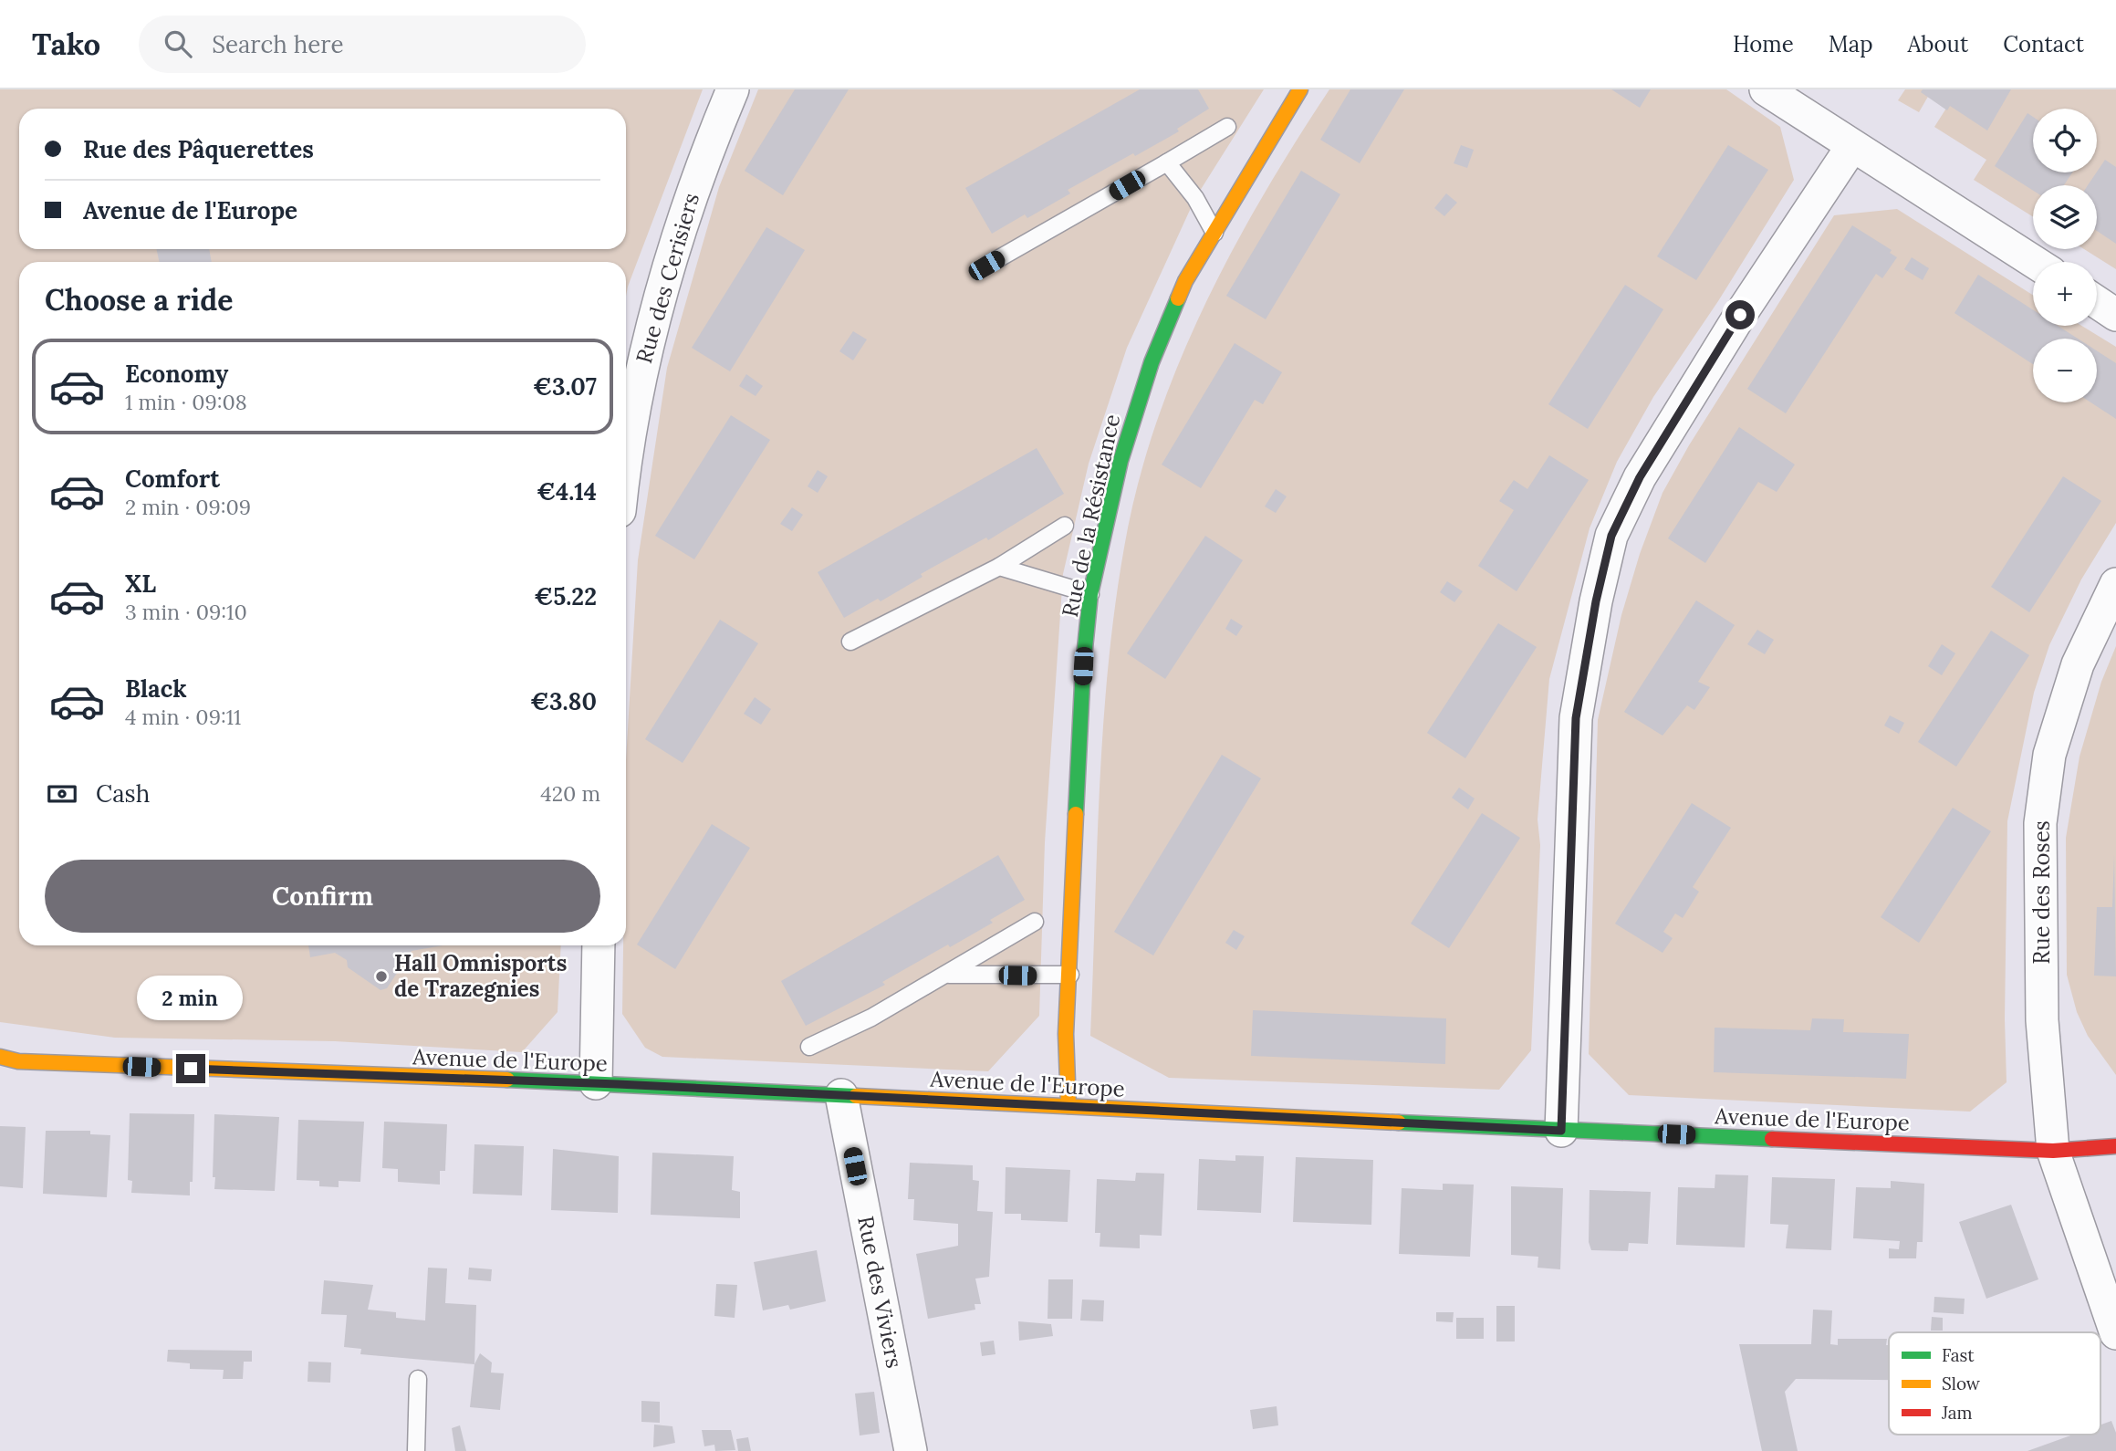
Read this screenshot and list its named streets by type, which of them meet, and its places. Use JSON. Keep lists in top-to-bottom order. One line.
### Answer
{"streets":{"street":["Rue des Cerisiers","Rue de la Résistance","Rue des Roses","Avenue de l'Europe","Rue des Viviers"]},"crossings":[["Rue de la Résistance","Avenue de l'Europe"],["Rue des Roses","Avenue de l'Europe"],["Avenue de l'Europe","Rue des Viviers"]],"places":["Hall Omnisports de Trazegnies"],"legend":["Fast","Slow","Jam"],"page":{"header":"Tako","search":"Search here","nav":["Home","Map","About","Contact"],"map_buttons":["+","−"],"banner":["Rue des Pâquerettes","Avenue de l'Europe"],"heading":"Choose a ride","list":[{"name":"Economy","note":"1 min · 09:08","value":"€3.07"},{"name":"Comfort","note":"2 min · 09:09","value":"€4.14"},{"name":"XL","note":"3 min · 09:10","value":"€5.22"},{"name":"Black","note":"4 min · 09:11","value":"€3.80"}],"pay":["Cash","420 m"],"buttons":"Confirm","bubble":"2 min"}}
